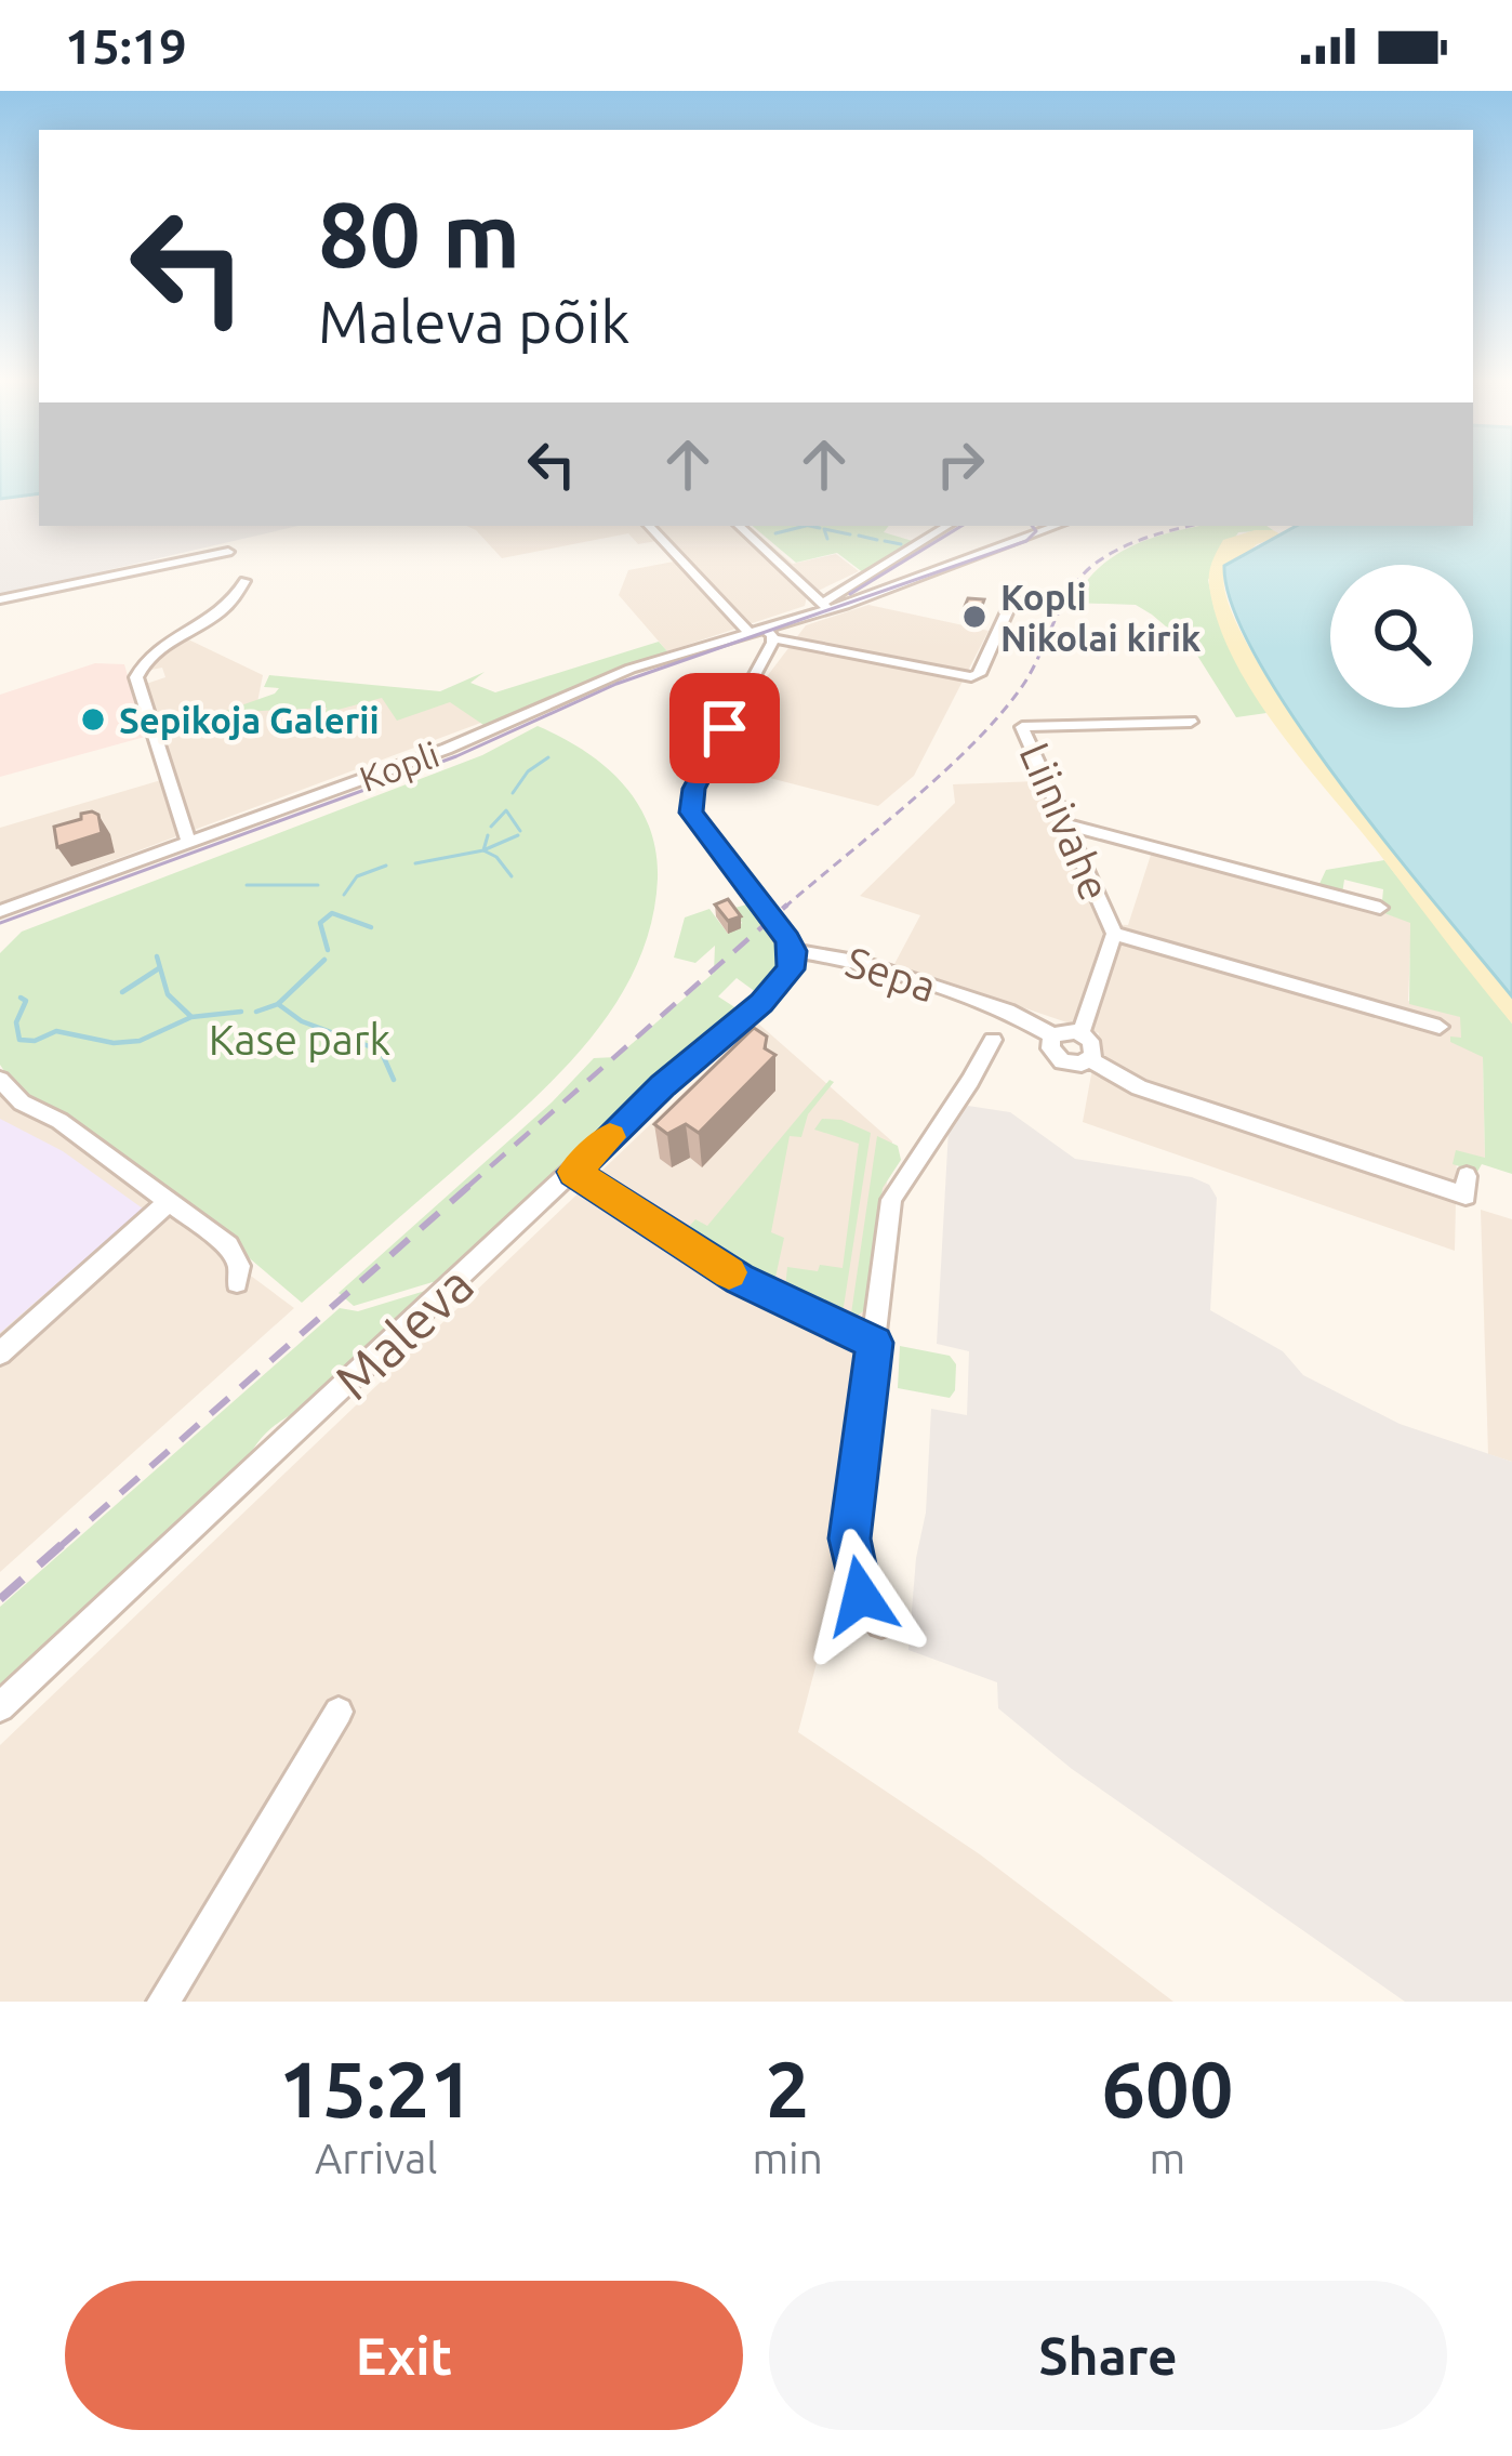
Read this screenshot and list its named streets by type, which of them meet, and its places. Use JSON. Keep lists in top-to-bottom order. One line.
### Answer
{"streets":{"street":["Kopli","Liinivahe","Sepa","Maleva"]},"crossings":[["Kopli","Sepa"],["Liinivahe","Sepa"],["Sepa","Maleva"]],"parks":["Kase park"],"places":["Kopli Nikolai kirik","Sepikoja Galerii"],"page":{"status":"15:19","turn":["80 m","Maleva põik"],"eta":["15:21","Arrival","2","min","600","m"],"buttons":["Exit","Share"]}}
